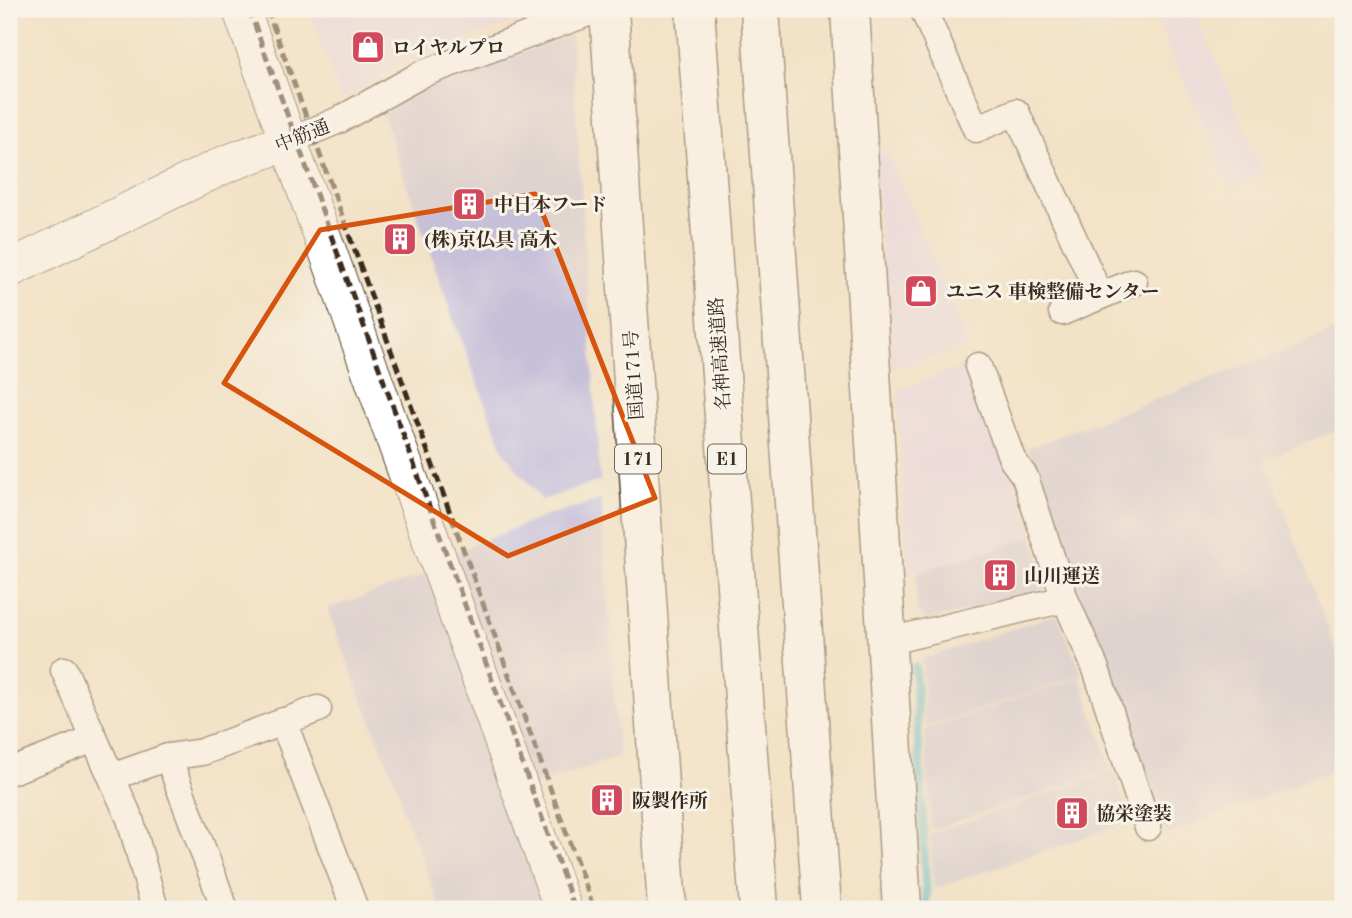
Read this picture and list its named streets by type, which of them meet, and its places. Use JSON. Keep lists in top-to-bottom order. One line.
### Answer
{"streets":{"highway":["名神高速道路","国道171号","171","E1"],"street":["中筋通"]},"places":{"shop":["ロイヤルプロ","ユニス 車検整備センター"],"building":["中日本フード","(株)京仏具 高木","山川運送","阪製作所","協栄塗装"]}}
